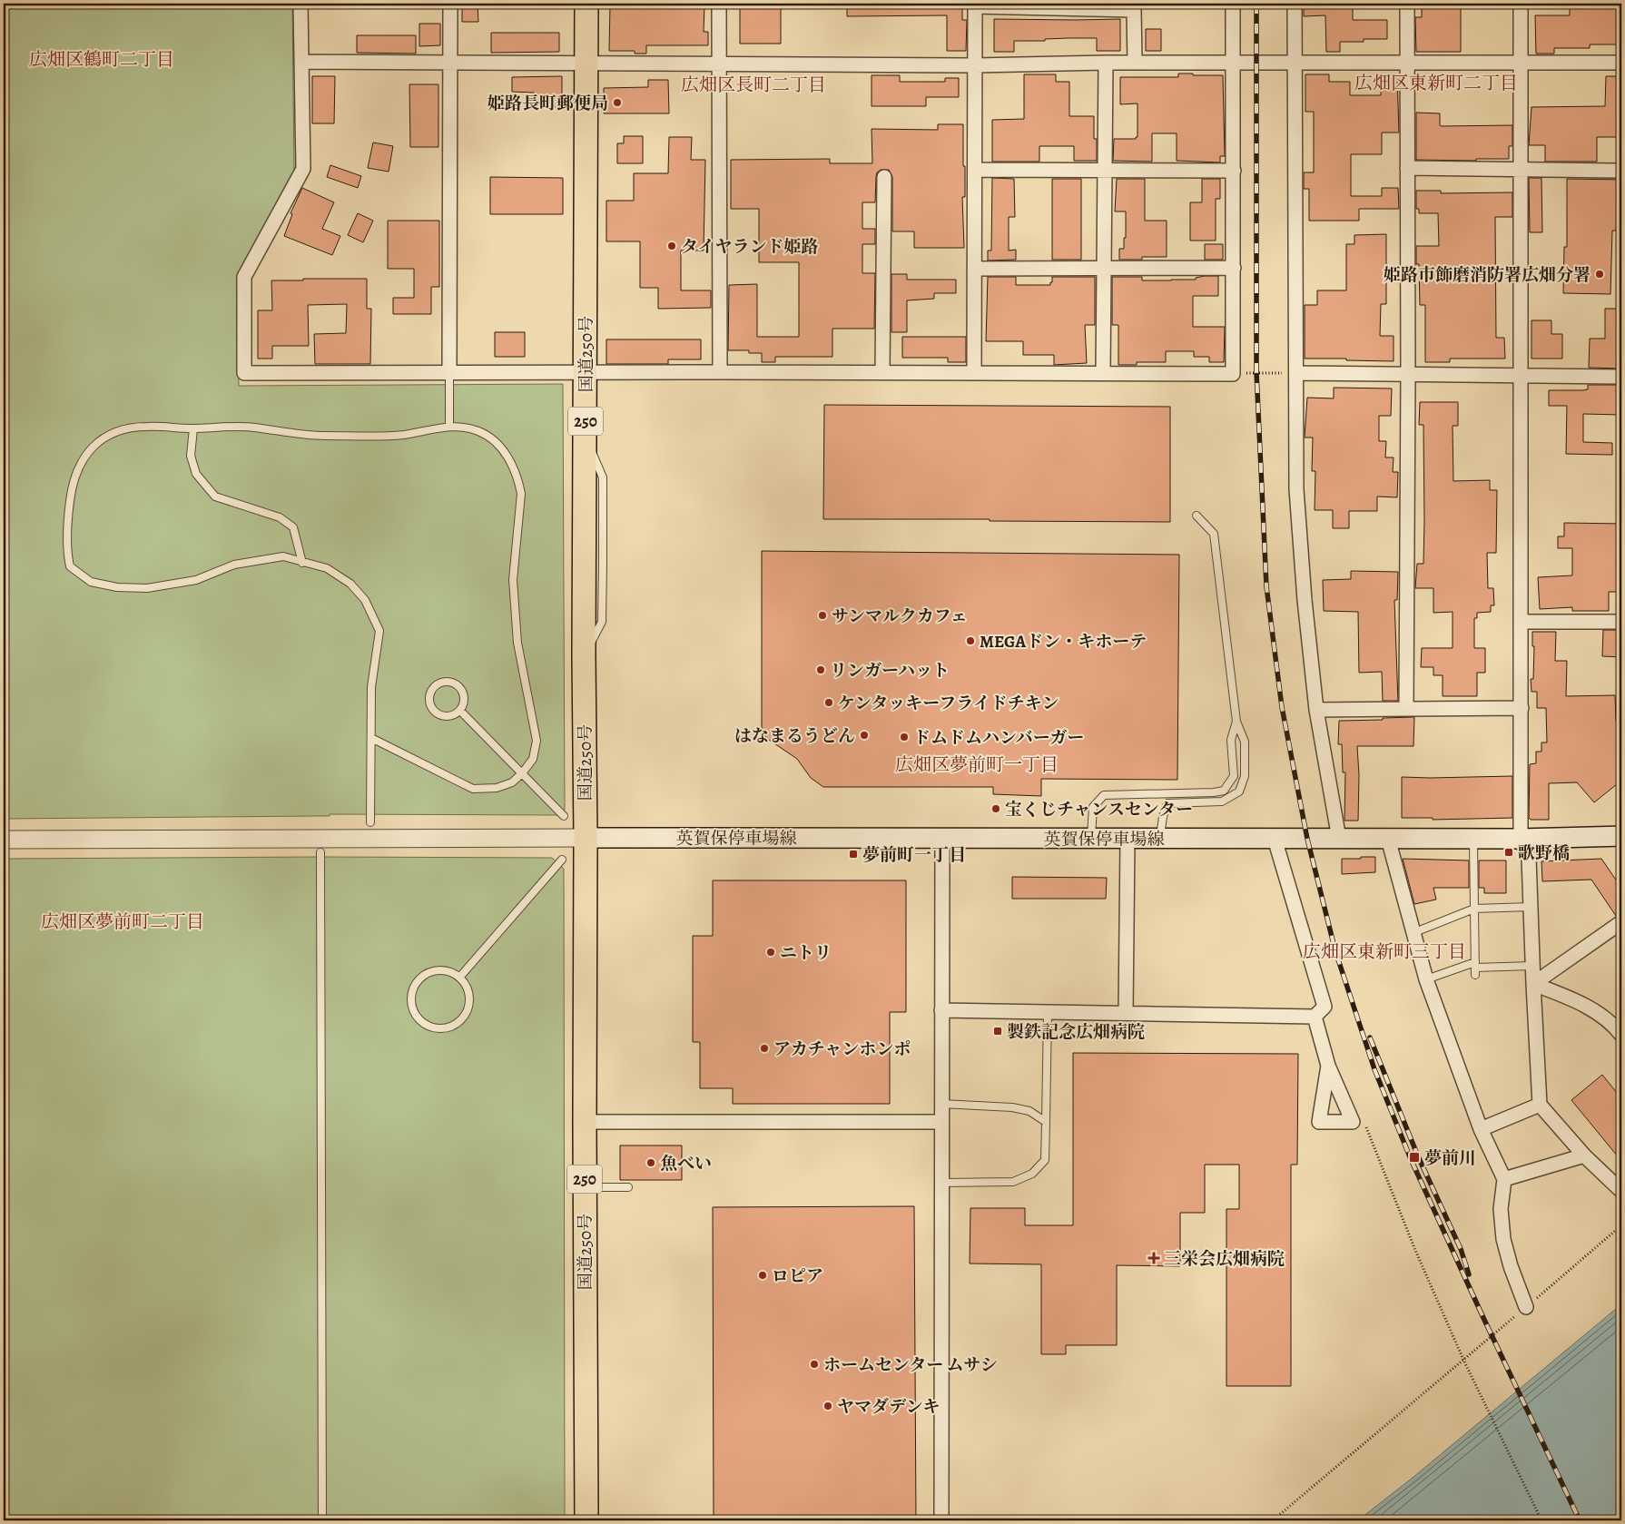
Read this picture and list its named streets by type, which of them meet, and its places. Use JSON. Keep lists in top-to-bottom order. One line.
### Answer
{"streets":{"highway":["国道250号","250"],"main road":["英賀保停車場線"]},"crossings":[["国道250号","英賀保停車場線"]],"districts":["広畑区鶴町二丁目","広畑区東新町二丁目","広畑区長町二丁目","広畑区夢前町一丁目","広畑区夢前町二丁目","広畑区東新町三丁目"],"places":{"other":["姫路長町郵便局","タイヤランド姫路","姫路市飾磨消防署広畑分署","サンマルクカフェ","MEGAドン・キホーテ","リンガーハット","ケンタッキーフライドチキン","はなまるうどん","ドムドムハンバーガー","宝くじチャンスセンター","ニトリ","アカチャンホンポ","魚べい","ロピア","ホームセンター ムサシ","ヤマダデンキ"],"transit":["歌野橋","夢前町一丁目","製鉄記念広畑病院","夢前川"],"health":["三栄会広畑病院"]}}
